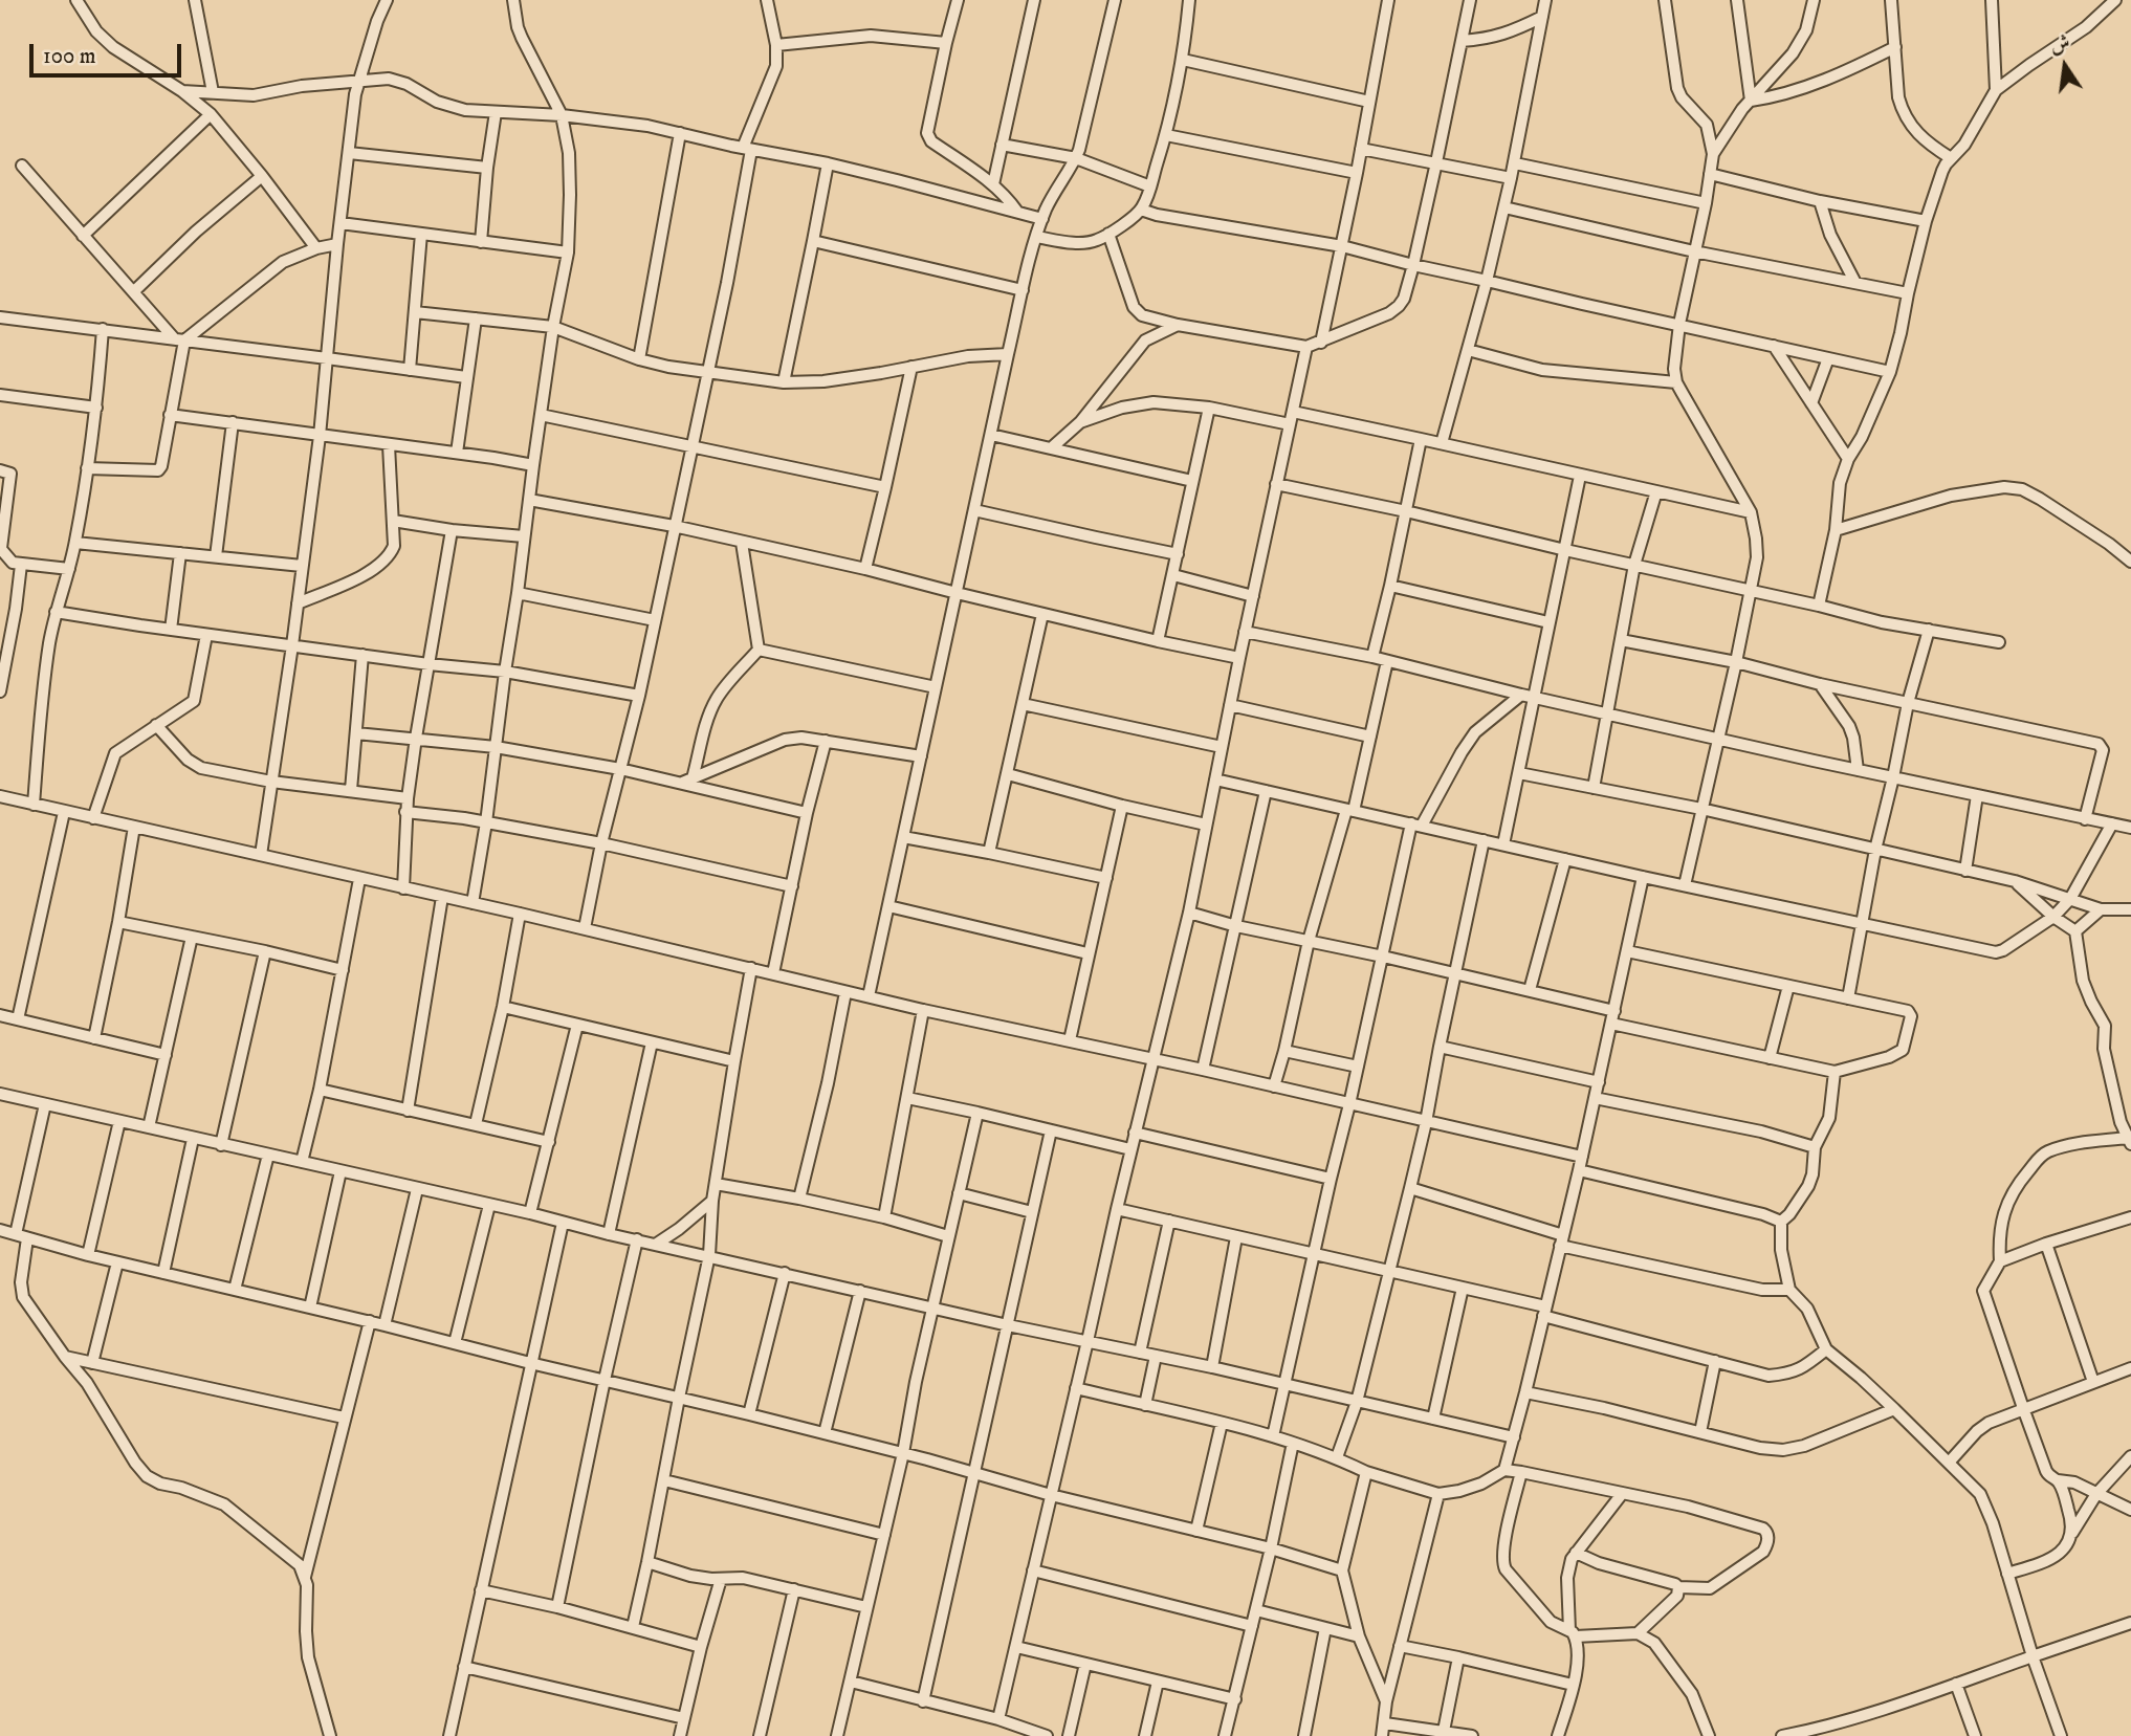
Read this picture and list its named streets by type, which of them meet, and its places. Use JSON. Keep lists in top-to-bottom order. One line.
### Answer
{"scale_bar":"100 m","north":"top"}
